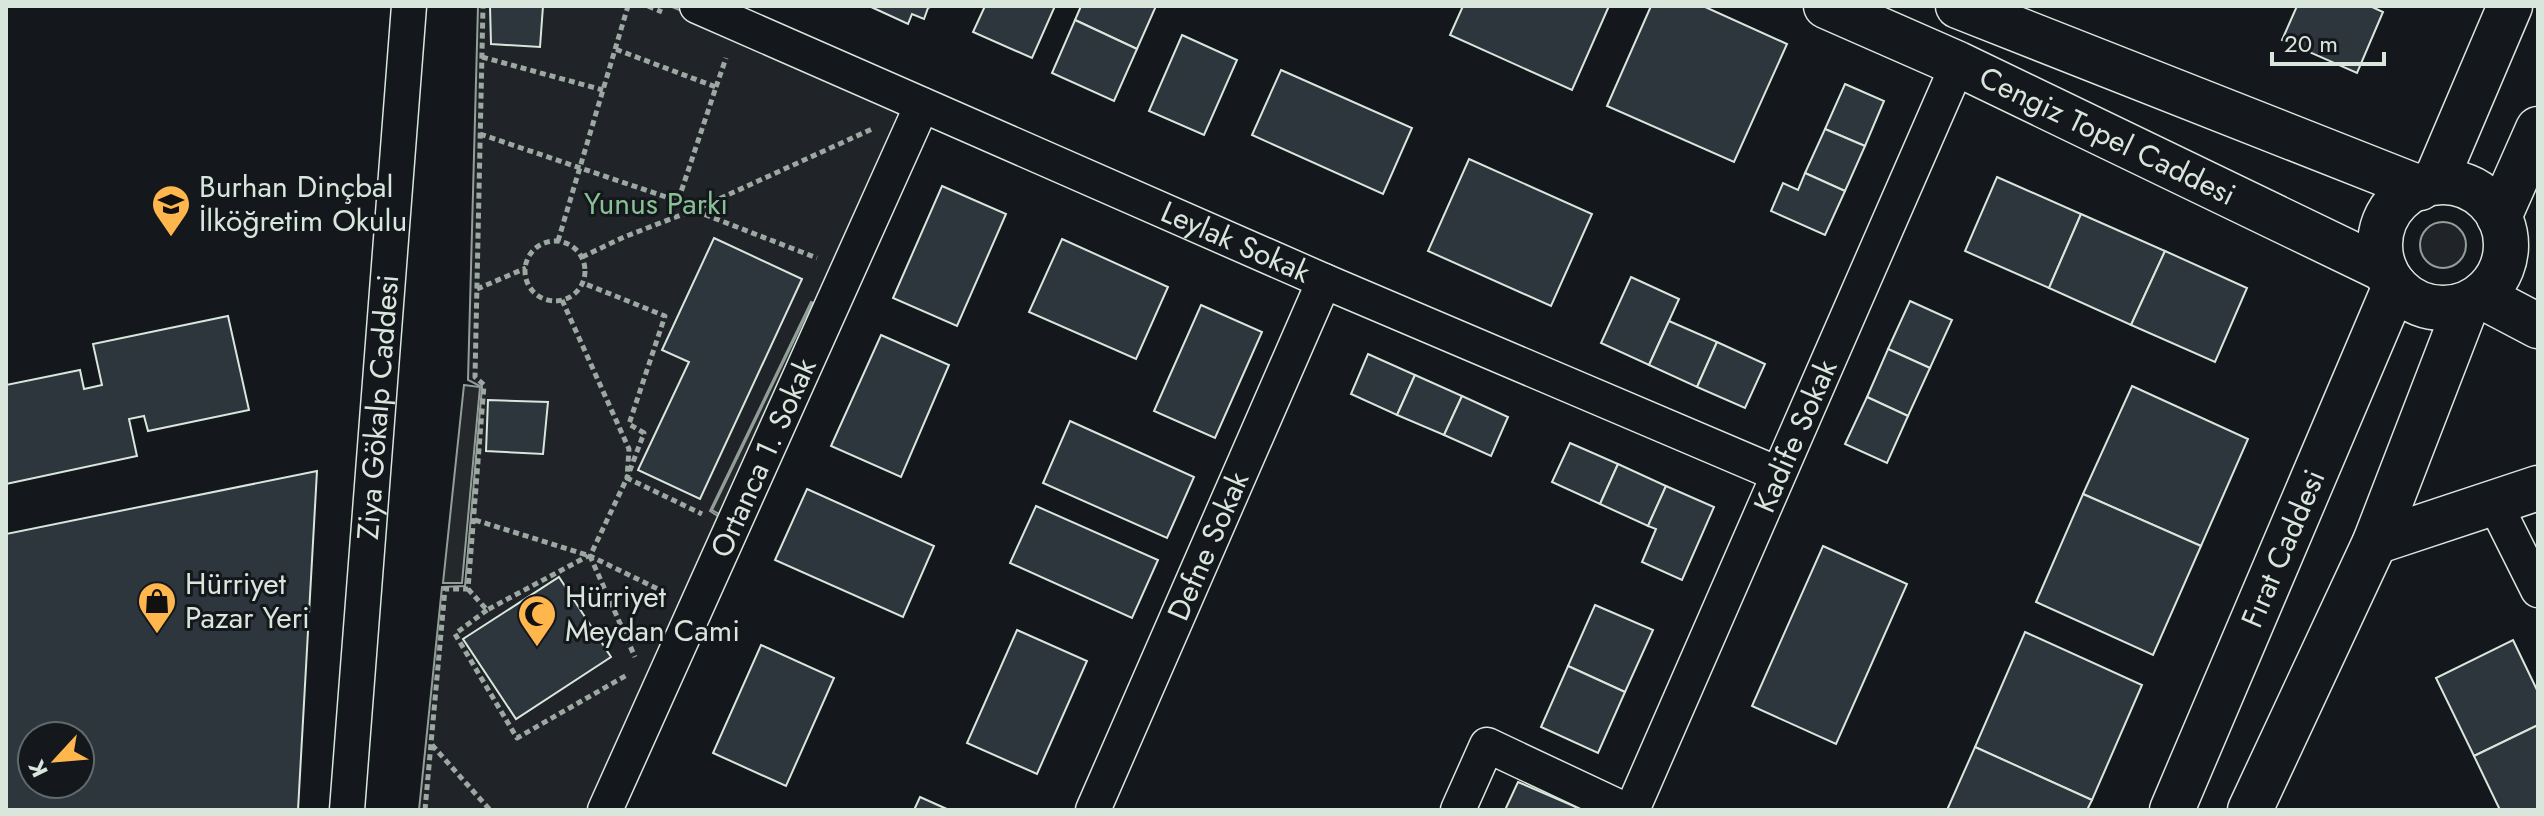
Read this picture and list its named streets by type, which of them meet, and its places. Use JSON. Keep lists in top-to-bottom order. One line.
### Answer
{"streets":{"main road":["Cengiz Topel Caddesi","Fırat Caddesi"],"street":["Leylak Sokak","Ziya Gökalp Caddesi","Kadife Sokak","Ortanca 1. Sokak","Defne Sokak"]},"crossings":[["Cengiz Topel Caddesi","Kadife Sokak"],["Cengiz Topel Caddesi","Fırat Caddesi"],["Leylak Sokak","Kadife Sokak"],["Leylak Sokak","Ortanca 1. Sokak"],["Leylak Sokak","Defne Sokak"]],"parks":["Yunus Parkı"],"places":{"school or university":["Burhan Dinçbal İlköğretim Okulu"],"shop":["Hürriyet Pazar Yeri"],"mosque":["Hürriyet Meydan Cami"]},"scale_bar":"20 m","north":"bottom left"}
